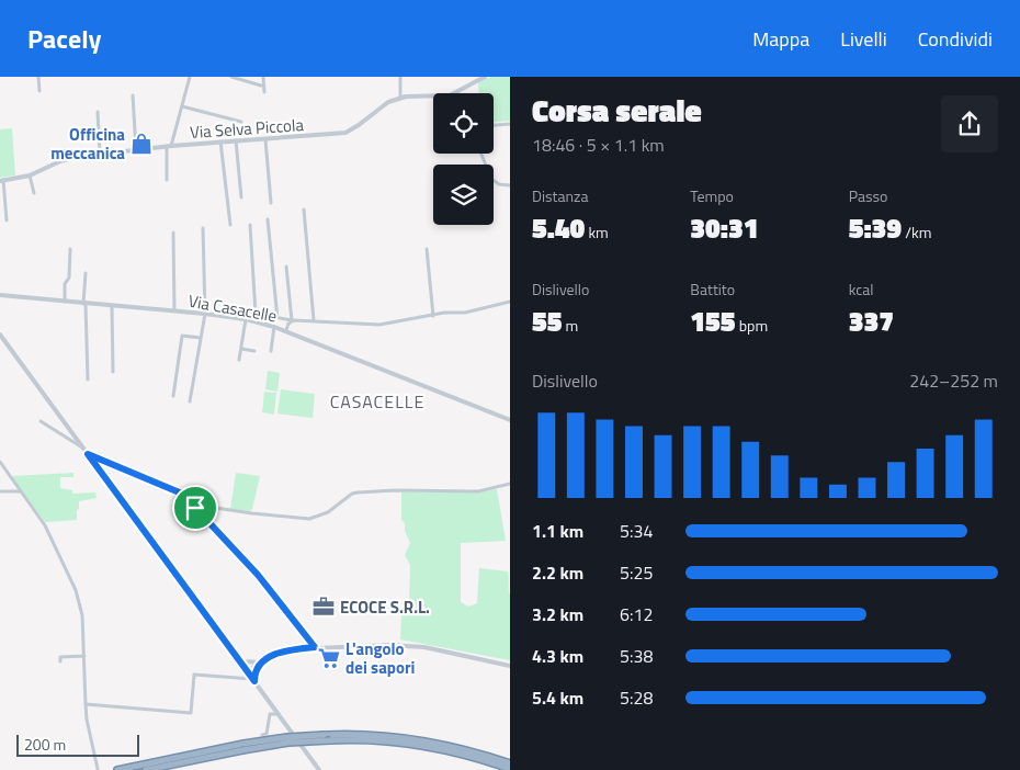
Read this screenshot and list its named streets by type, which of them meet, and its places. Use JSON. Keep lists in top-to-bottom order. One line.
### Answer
{"streets":{"street":["Via Selva Piccola","Via Casacelle"]},"districts":["CASACELLE"],"places":{"shop":["Officina meccanica"],"office":["ECOCE S.R.L."],"supermarket":["L'angolo dei sapori"]},"scale_bar":"200 m","page":{"header":"Pacely","nav":["Mappa","Livelli","Condividi"],"heading":["Corsa serale","18:46 · 5 × 1.1 km"],"stats":[["Distanza","5.40 km"],["Tempo","30:31"],["Passo","5:39 /km"],["Dislivello","55 m"],["Battito","155 bpm"],["kcal","337"]],"chart":["Dislivello","242–252 m"],"list":[{"name":"1.1 km","note":"5:34"},{"name":"2.2 km","note":"5:25"},{"name":"3.2 km","note":"6:12"},{"name":"4.3 km","note":"5:38"},{"name":"5.4 km","note":"5:28"}],"scale":"200 m"}}
